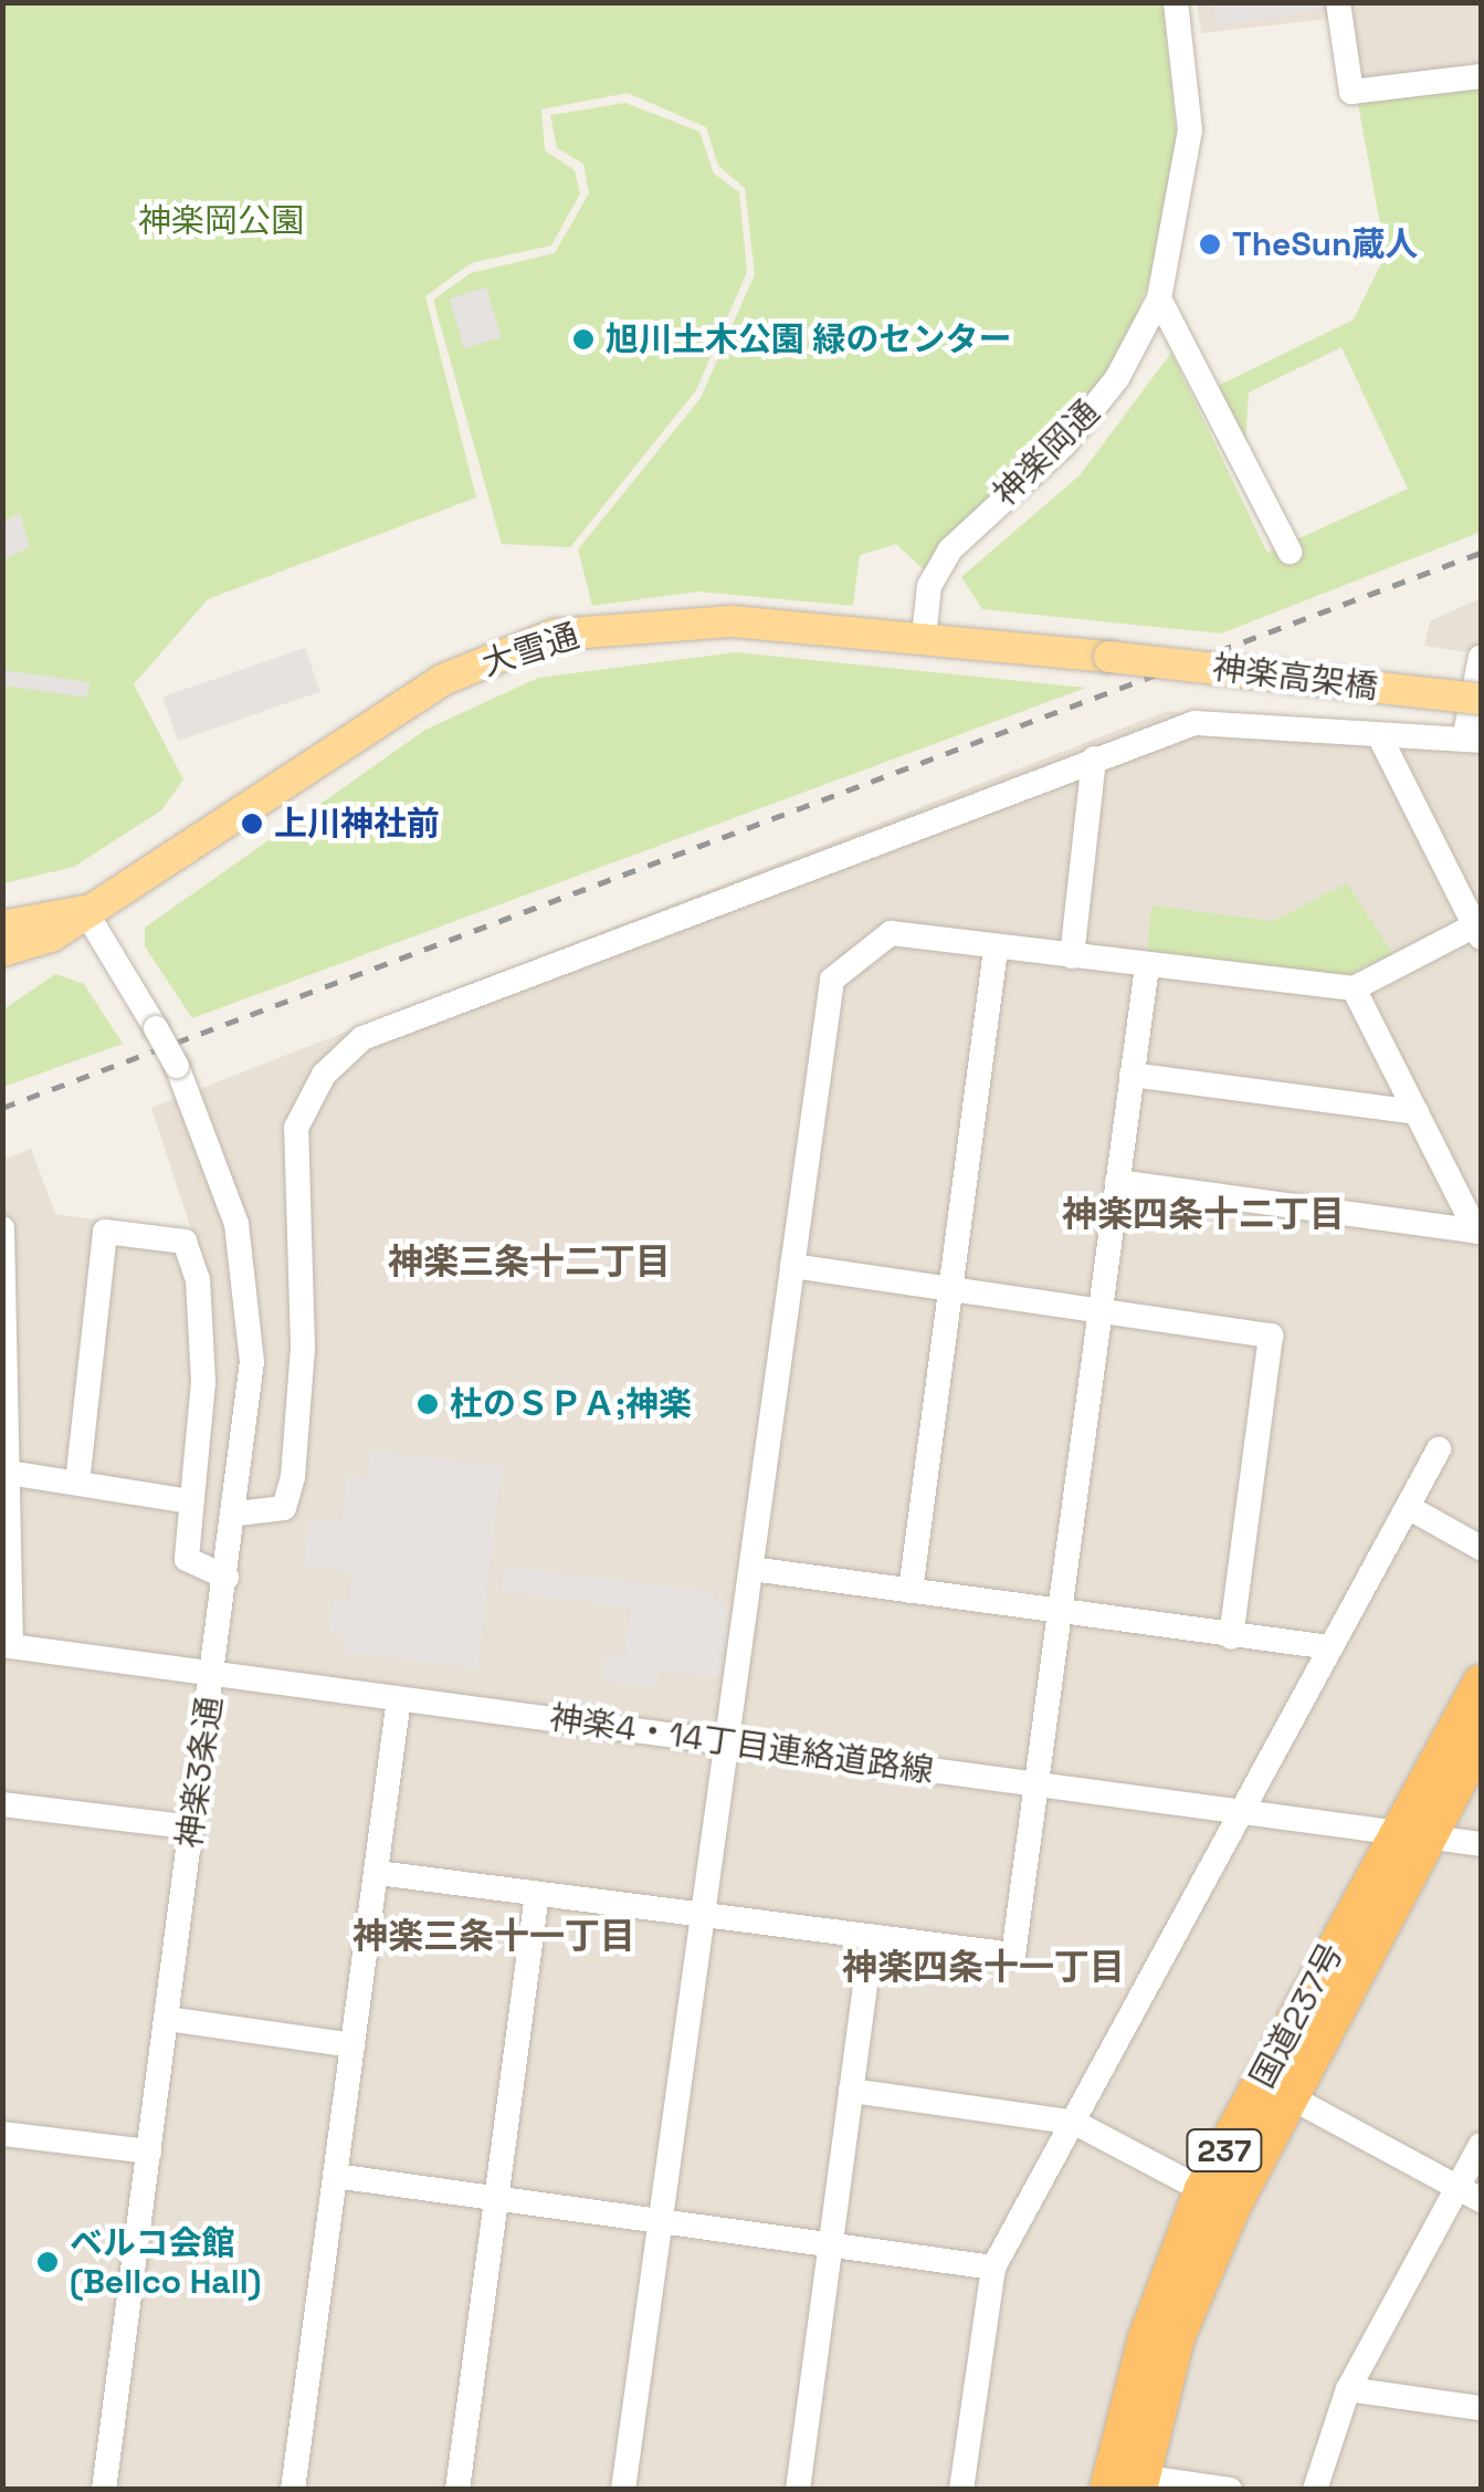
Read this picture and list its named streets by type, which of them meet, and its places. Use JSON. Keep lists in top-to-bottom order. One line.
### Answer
{"streets":{"highway":["国道237号","237"],"main road":["大雪通","神楽高架橋"],"street":["神楽岡通","神楽4・14丁目連絡道路線","神楽3条通"]},"crossings":[["神楽岡通","大雪通"],["大雪通","神楽高架橋"],["大雪通","神楽3条通"],["神楽4・14丁目連絡道路線","神楽3条通"],["神楽4・14丁目連絡道路線","国道237号"]],"districts":["神楽四条十二丁目","神楽三条十二丁目","神楽三条十一丁目","神楽四条十一丁目"],"parks":["神楽岡公園"],"places":["TheSun蔵人","旭川土木公園 緑のセンター","上川神社前","杜のＳＰＡ;神楽","ベルコ会館 (Bellco Hall)"]}
